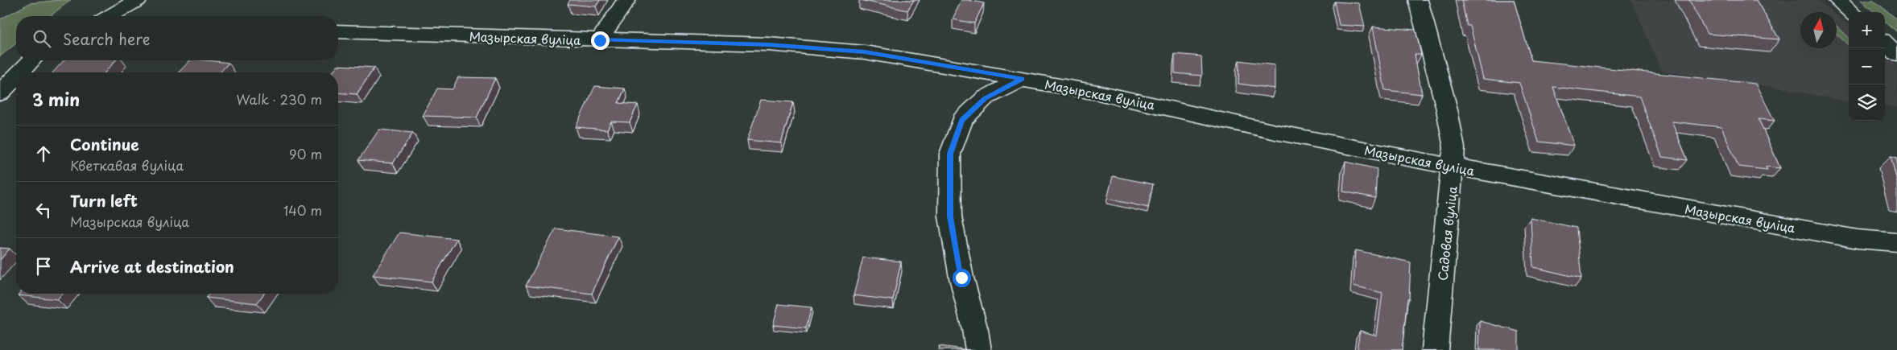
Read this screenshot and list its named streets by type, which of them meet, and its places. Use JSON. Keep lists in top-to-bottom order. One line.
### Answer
{"streets":{"street":["Мазырская вуліца","Садовая вуліца"]},"crossings":[["Мазырская вуліца","Садовая вуліца"]],"north":"top","page":{"map_buttons":["+","−"],"search":"Search here","heading":["3 min","Walk · 230 m"],"list":[["Continue","Кветкавая вуліца","90 m"],["Turn left","Мазырская вуліца","140 m"],"Arrive at destination"]}}
